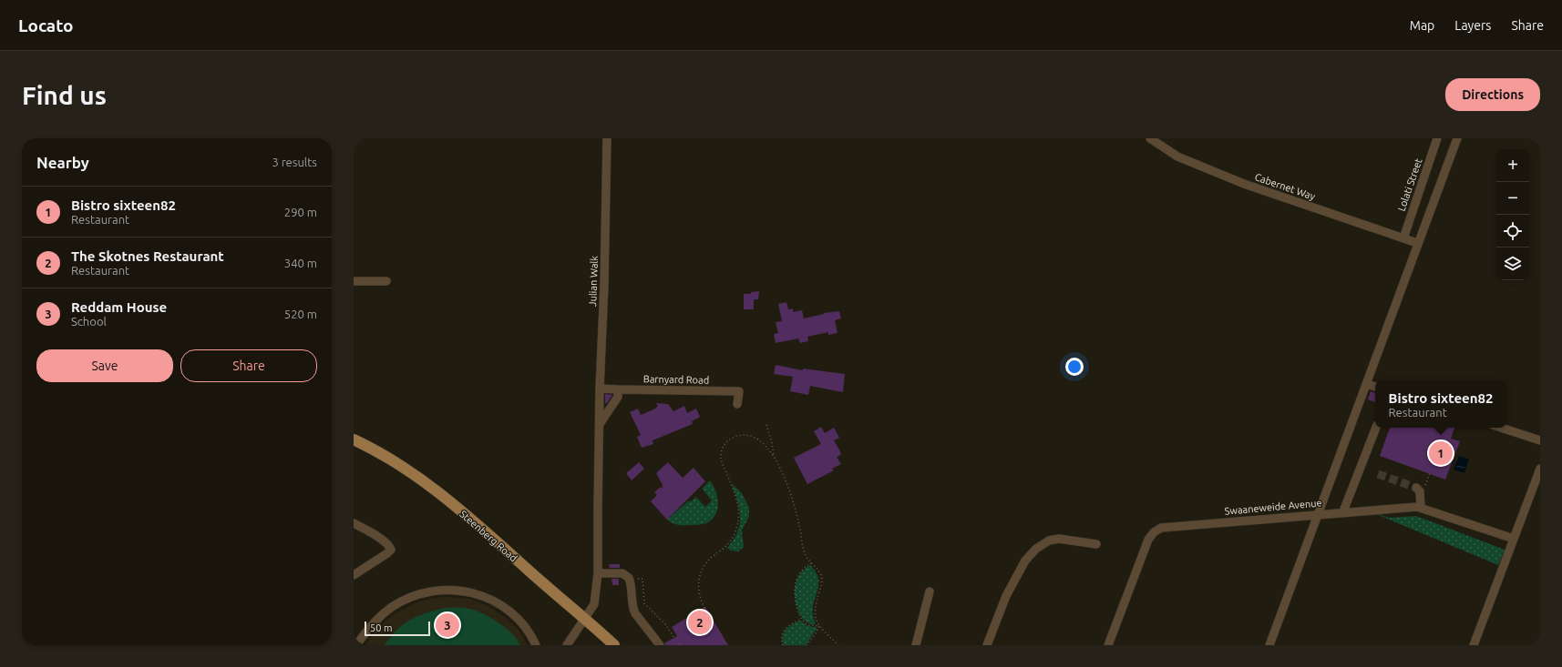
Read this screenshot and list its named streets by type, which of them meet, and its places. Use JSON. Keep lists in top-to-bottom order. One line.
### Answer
{"streets":{"main road":["Steenberg Road"],"street":["Lolati Street","Cabernet Way","Julian Walk","Barnyard Road","Swaaneweide Avenue"]},"crossings":[["Lolati Street","Cabernet Way"],["Julian Walk","Barnyard Road"],["Julian Walk","Steenberg Road"]],"scale_bar":"50 m","page":{"header":"Locato","nav":["Map","Layers","Share"],"buttons":["Directions",["Save","Share"]],"title":"Find us","heading":["Nearby","3 results"],"map_buttons":["+","−"],"list":[{"mark":"1","name":"Bistro sixteen82","note":"Restaurant","value":"290 m"},{"mark":"2","name":"The Skotnes Restaurant","note":"Restaurant","value":"340 m"},{"mark":"3","name":"Reddam House","note":"School","value":"520 m"}],"popup":["Bistro sixteen82","Restaurant"],"pins":["1","2","3"],"scale":"50 m"}}
